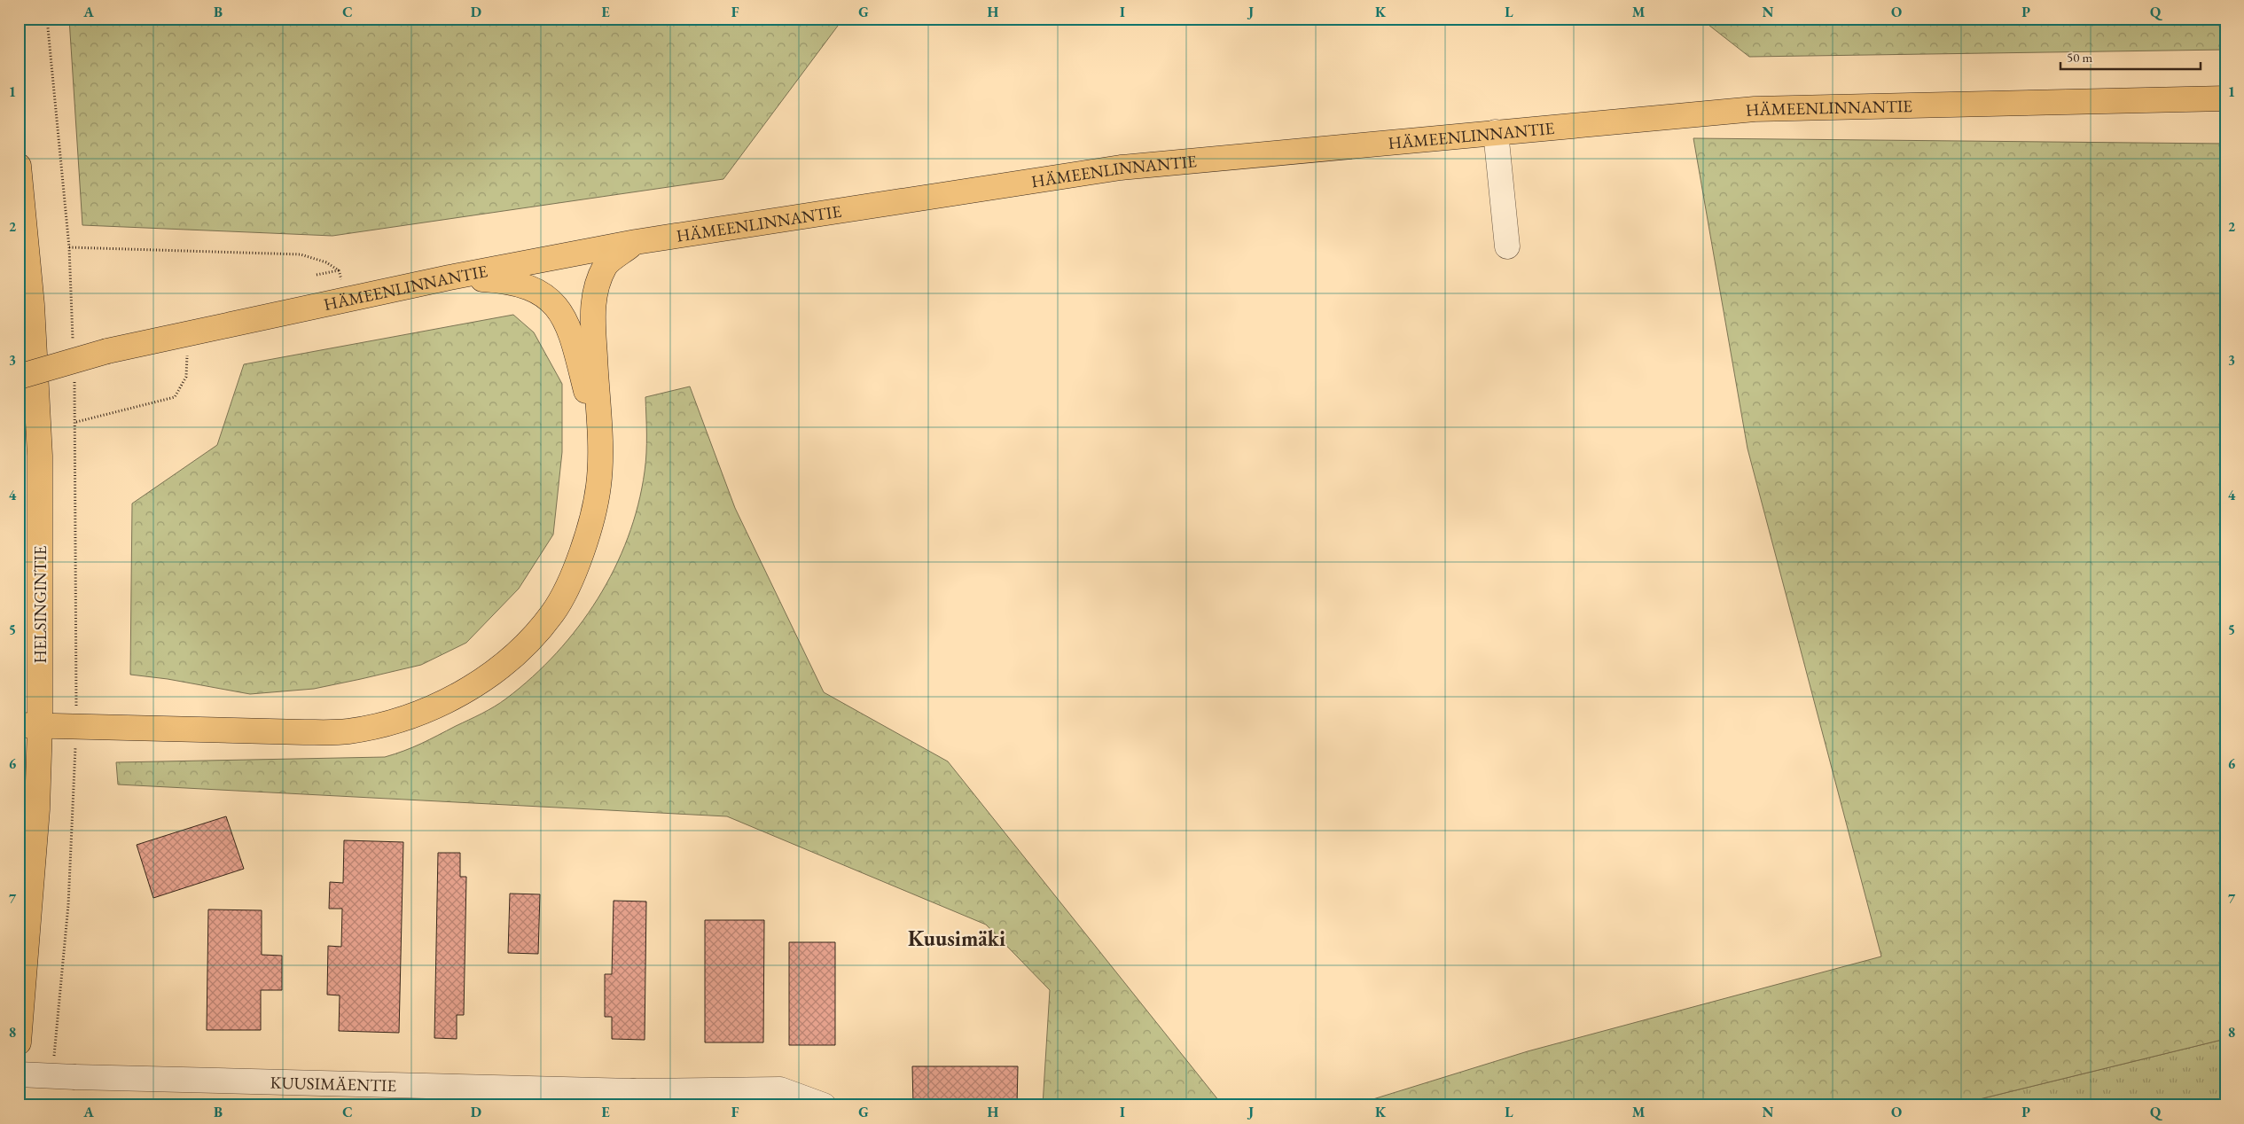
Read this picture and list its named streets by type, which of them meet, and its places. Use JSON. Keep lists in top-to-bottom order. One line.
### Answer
{"streets":{"main road":["HÄMEENLINNANTIE","HELSINGINTIE"],"street":["KUUSIMÄENTIE"]},"districts":["Kuusimäki"],"scale_bar":"50 m","grid":{"columns":["A","B","C","D","E","F","G","H","I","J","K","L","M","N","O","P","Q"],"rows":["1","2","3","4","5","6","7","8"]}}
